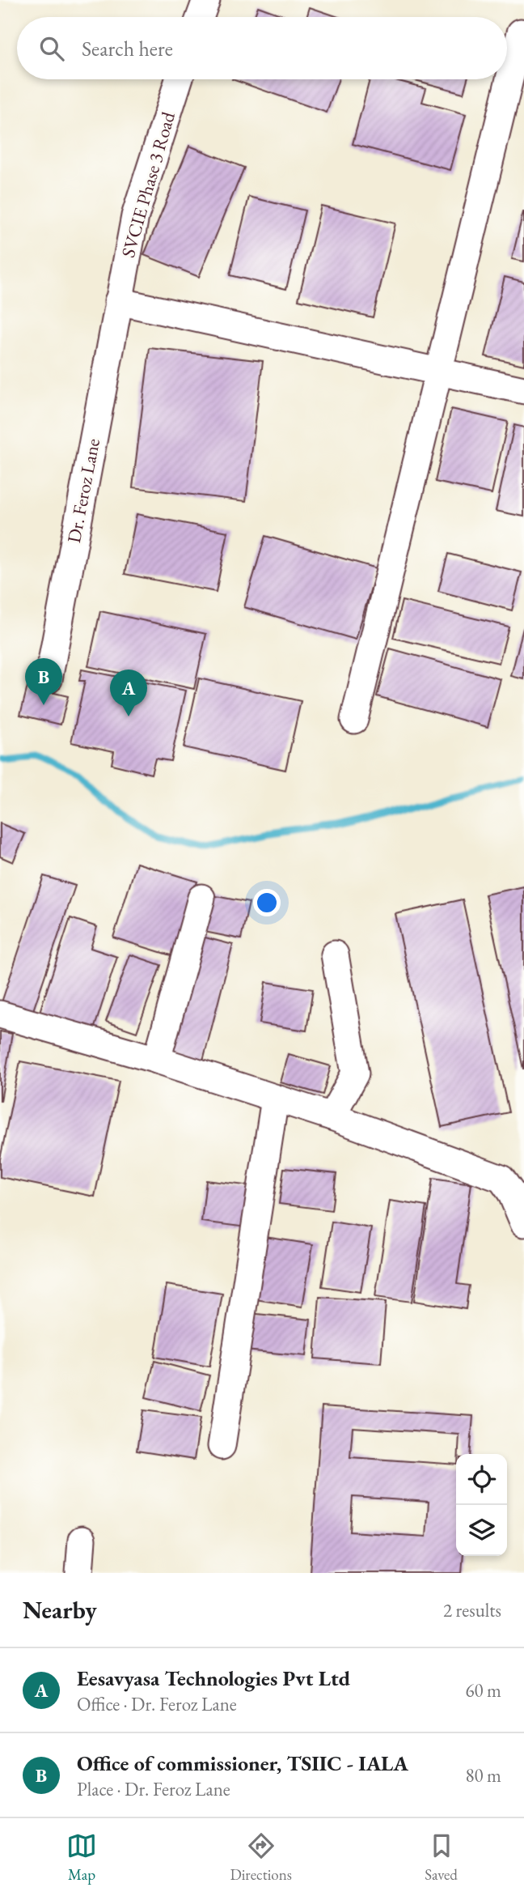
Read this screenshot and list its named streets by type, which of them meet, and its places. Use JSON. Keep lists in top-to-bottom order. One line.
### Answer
{"streets":{"street":["SVCIE Phase 3 Road","Dr. Feroz Lane"]},"crossings":[["SVCIE Phase 3 Road","Dr. Feroz Lane"]],"page":{"search":"Search here","pins":["B","A"],"heading":["Nearby","2 results"],"list":[{"mark":"A","name":"Eesavyasa Technologies Pvt Ltd","note":"Office · Dr. Feroz Lane","value":"60 m"},{"mark":"B","name":"Office of commissioner, TSIIC - IALA","note":"Place · Dr. Feroz Lane","value":"80 m"}],"nav":["Map","Directions","Saved"]}}
